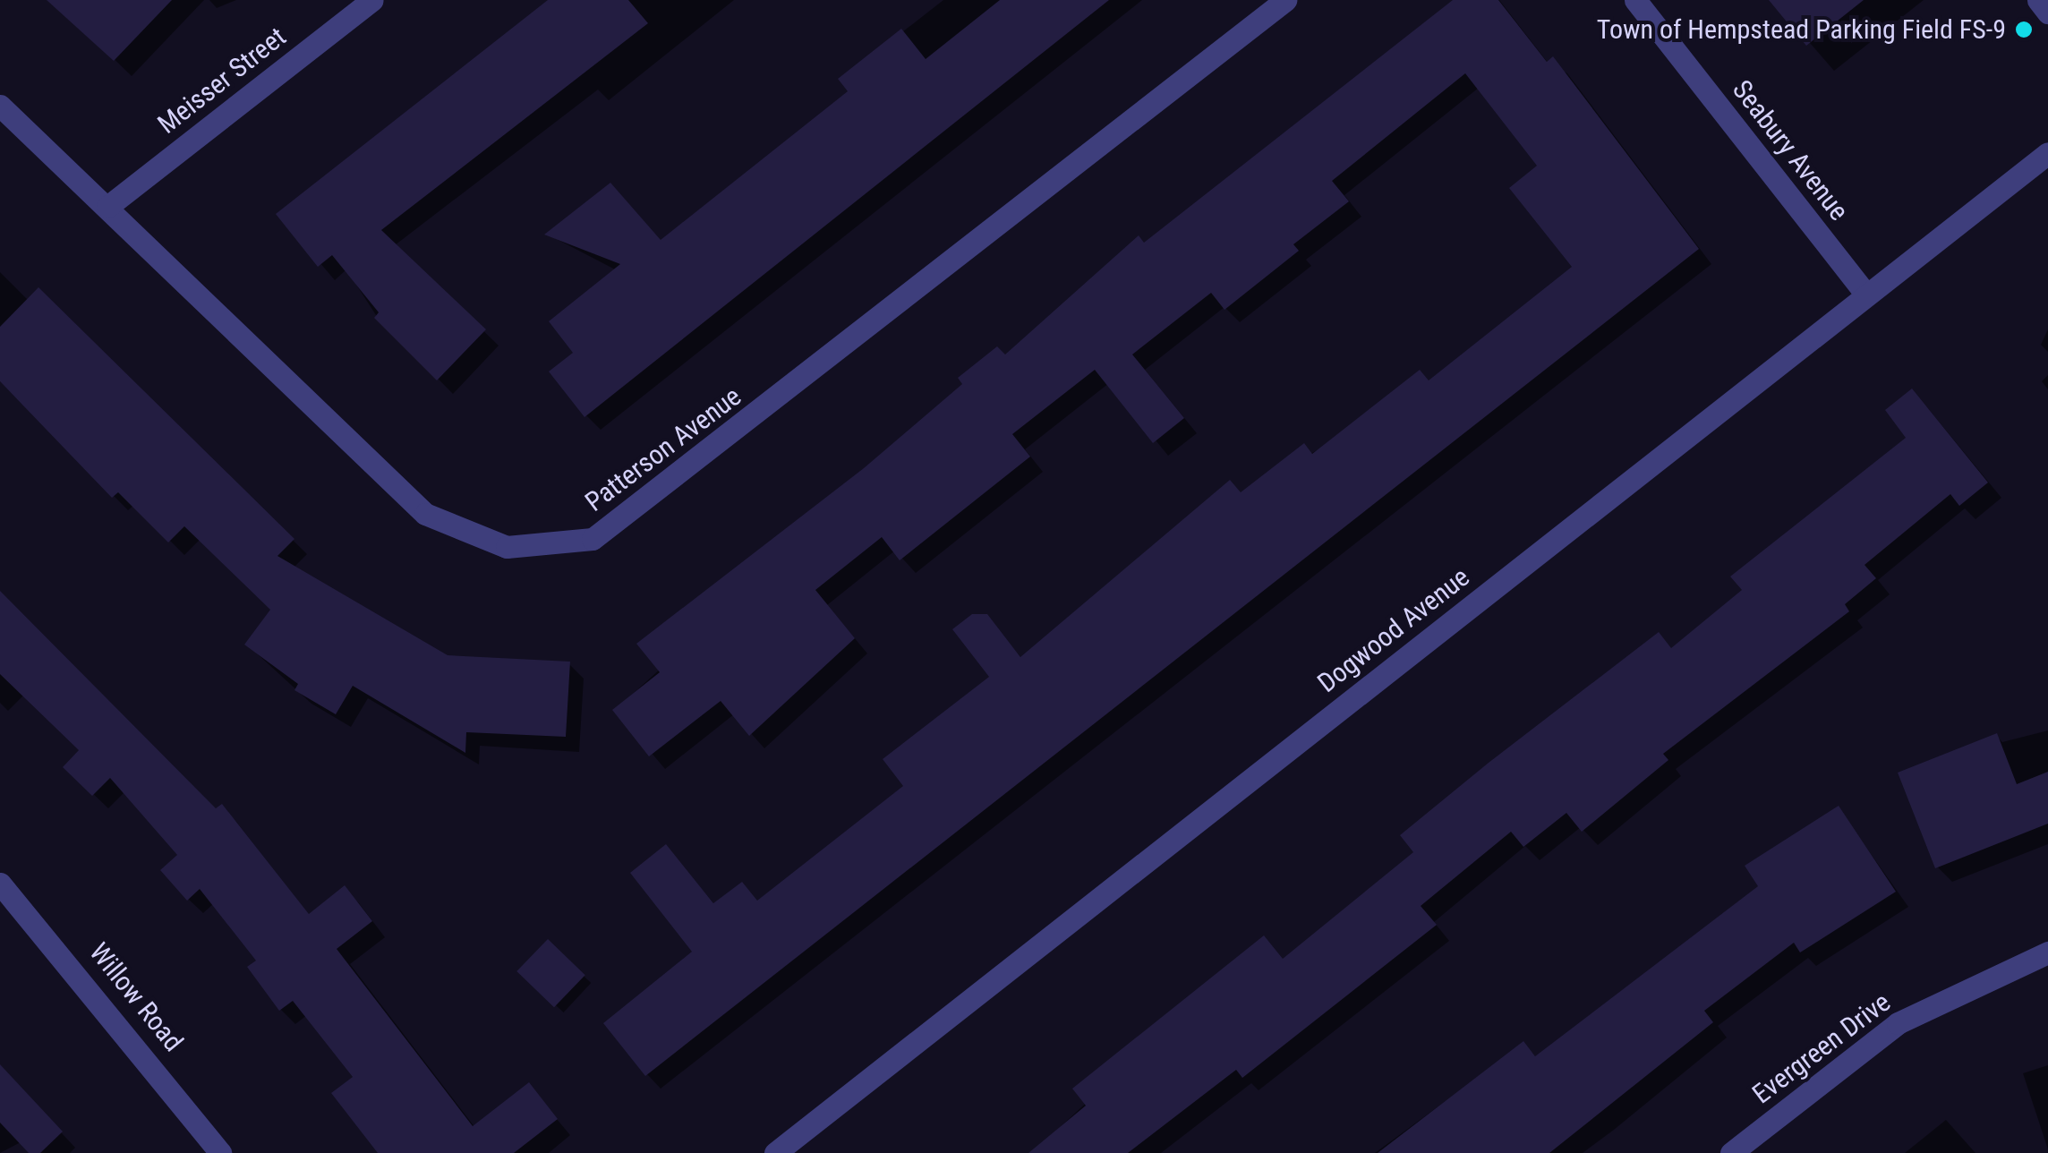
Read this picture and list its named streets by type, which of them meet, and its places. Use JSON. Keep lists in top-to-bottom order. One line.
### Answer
{"streets":{"street":["Meisser Street","Seabury Avenue","Patterson Avenue","Dogwood Avenue","Willow Road","Evergreen Drive"]},"crossings":[["Meisser Street","Patterson Avenue"],["Seabury Avenue","Dogwood Avenue"]],"places":["Town of Hempstead Parking Field FS-9"]}
